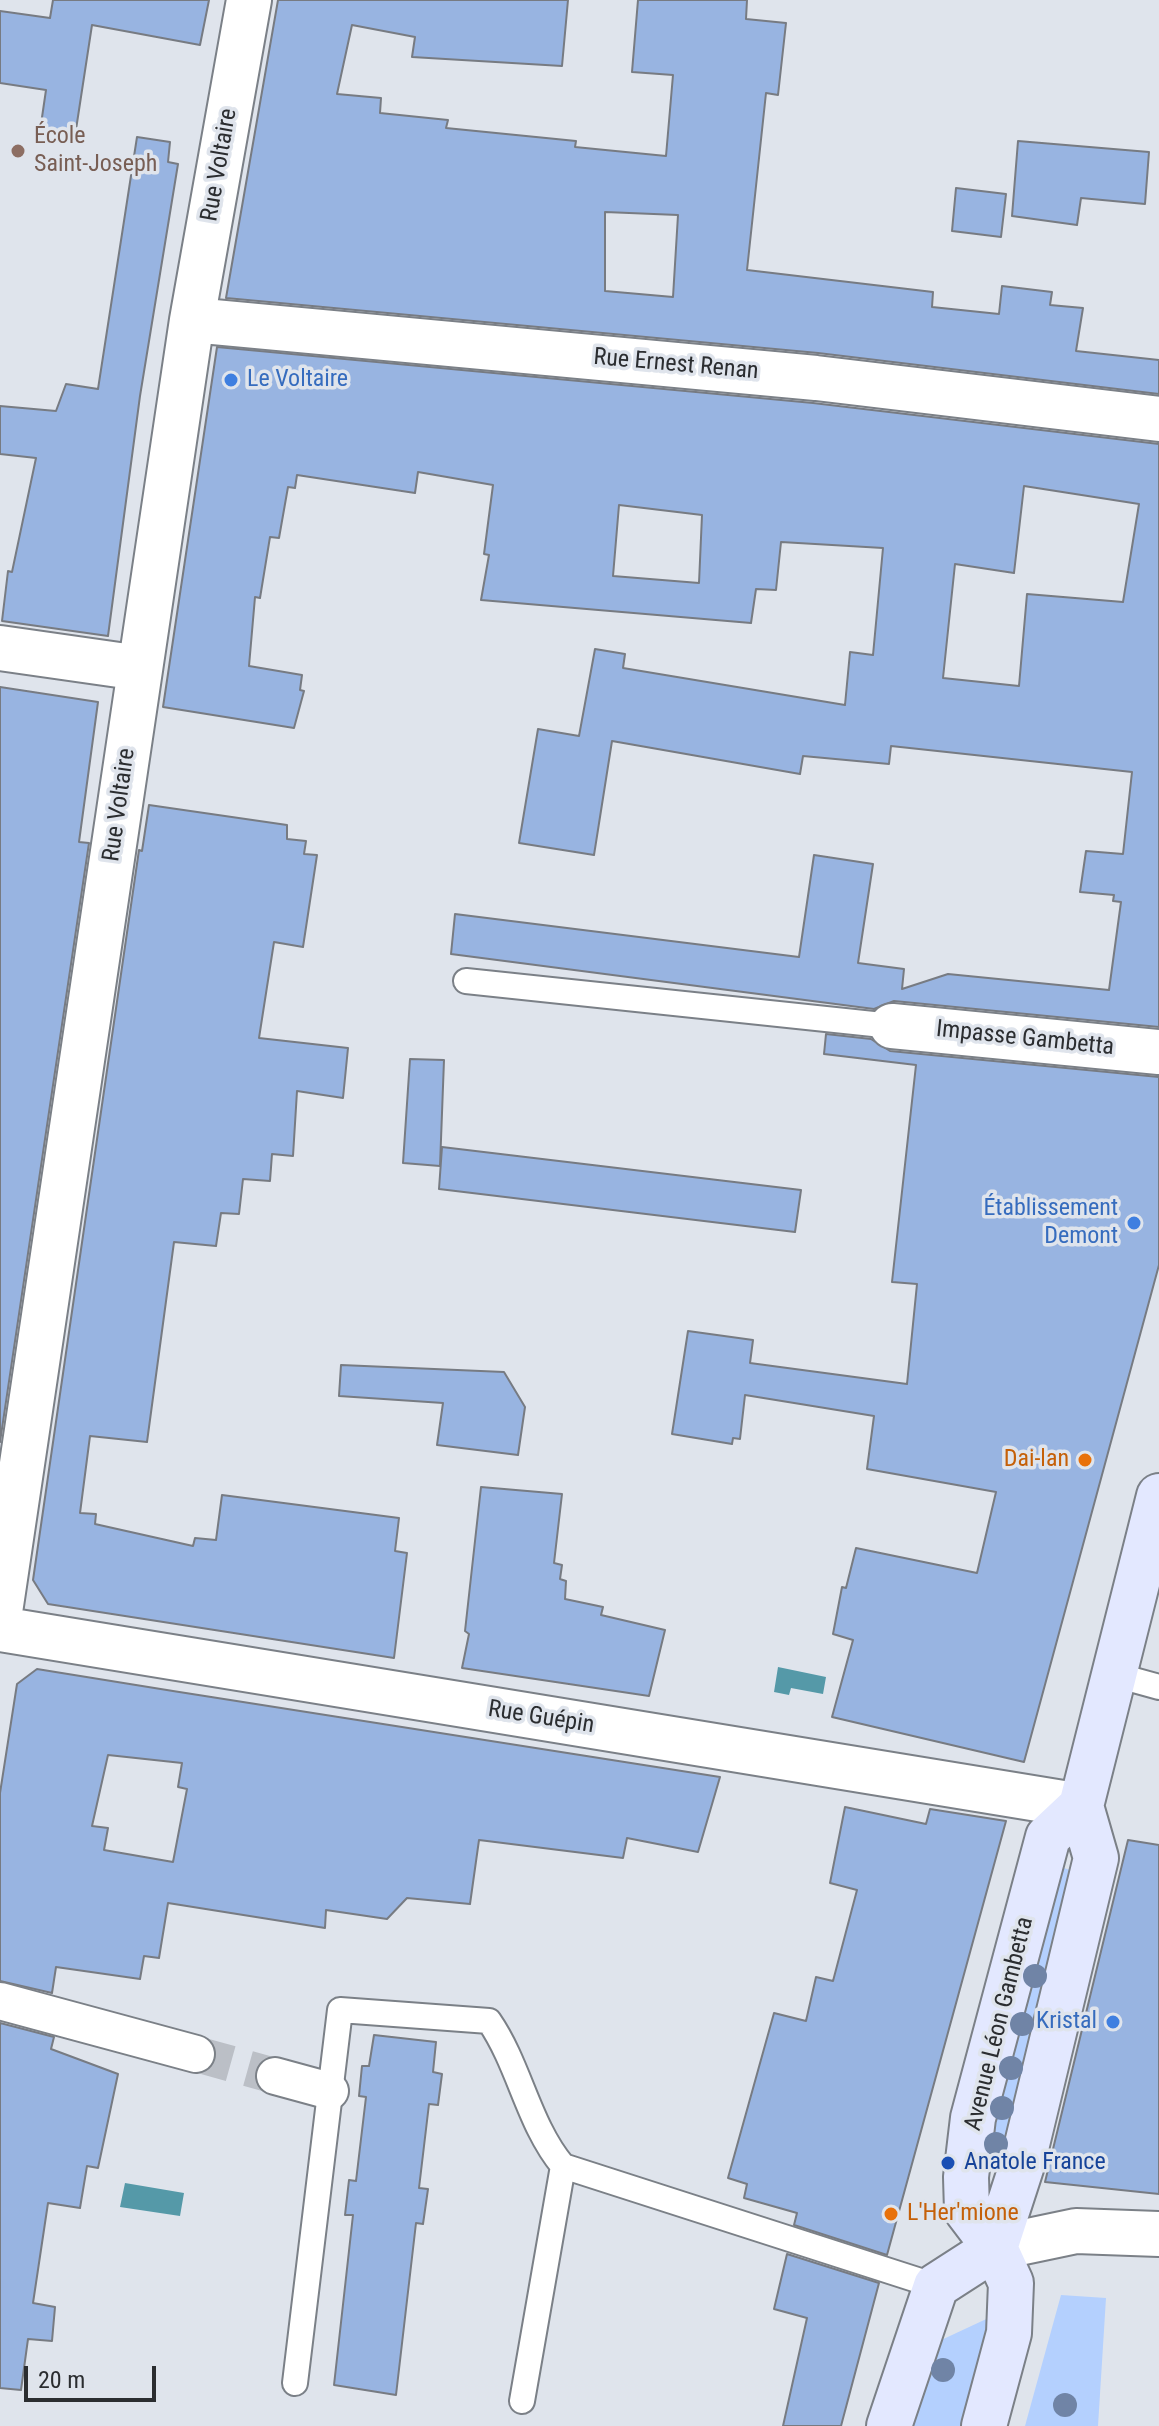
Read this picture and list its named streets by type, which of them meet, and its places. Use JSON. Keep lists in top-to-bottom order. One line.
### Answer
{"streets":{"main road":["Avenue Léon Gambetta"],"street":["Rue Voltaire","Rue Ernest Renan","Impasse Gambetta","Rue Guépin"]},"crossings":[["Rue Voltaire","Rue Ernest Renan"],["Rue Guépin","Avenue Léon Gambetta"]],"places":["École Saint-Joseph","Le Voltaire","Établissement Demont","Dai-lan","Kristal","Anatole France","L'Her'mione"],"scale_bar":"20 m"}
